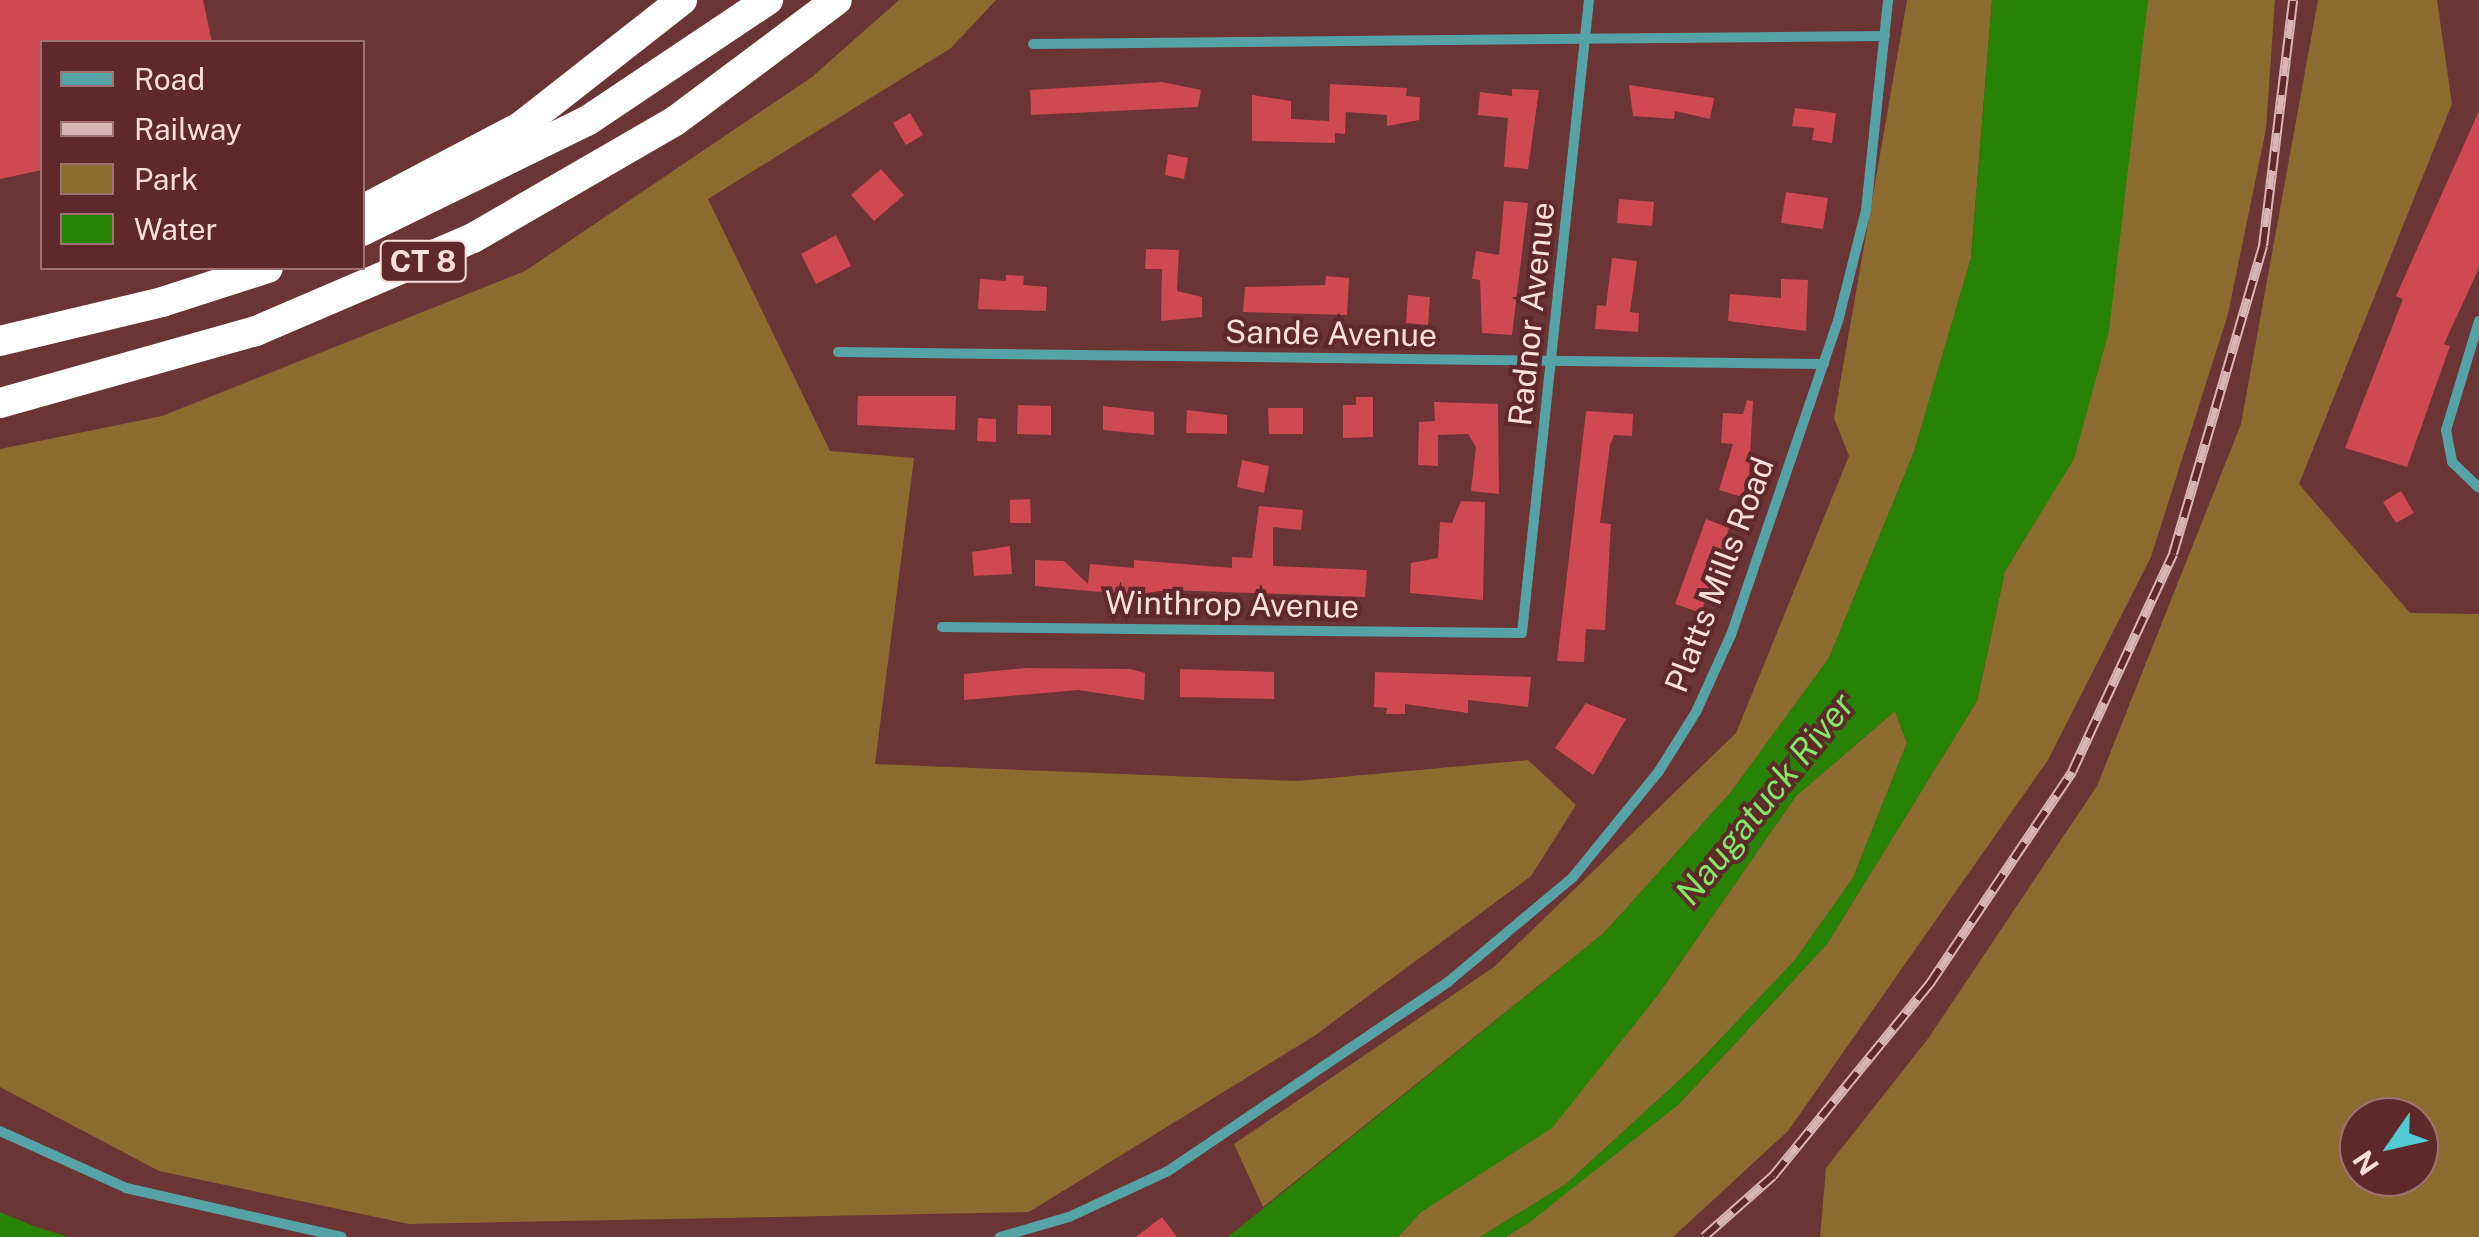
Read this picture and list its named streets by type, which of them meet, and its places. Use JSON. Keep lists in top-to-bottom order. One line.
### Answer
{"streets":{"highway":["CT 8"],"street":["Radnor Avenue","Sande Avenue","Platts Mills Road","Winthrop Avenue"]},"crossings":[["Radnor Avenue","Sande Avenue"],["Radnor Avenue","Winthrop Avenue"],["Sande Avenue","Platts Mills Road"]],"water":["Naugatuck River"],"legend":["Road","Railway","Park","Water"],"north":"bottom left"}
